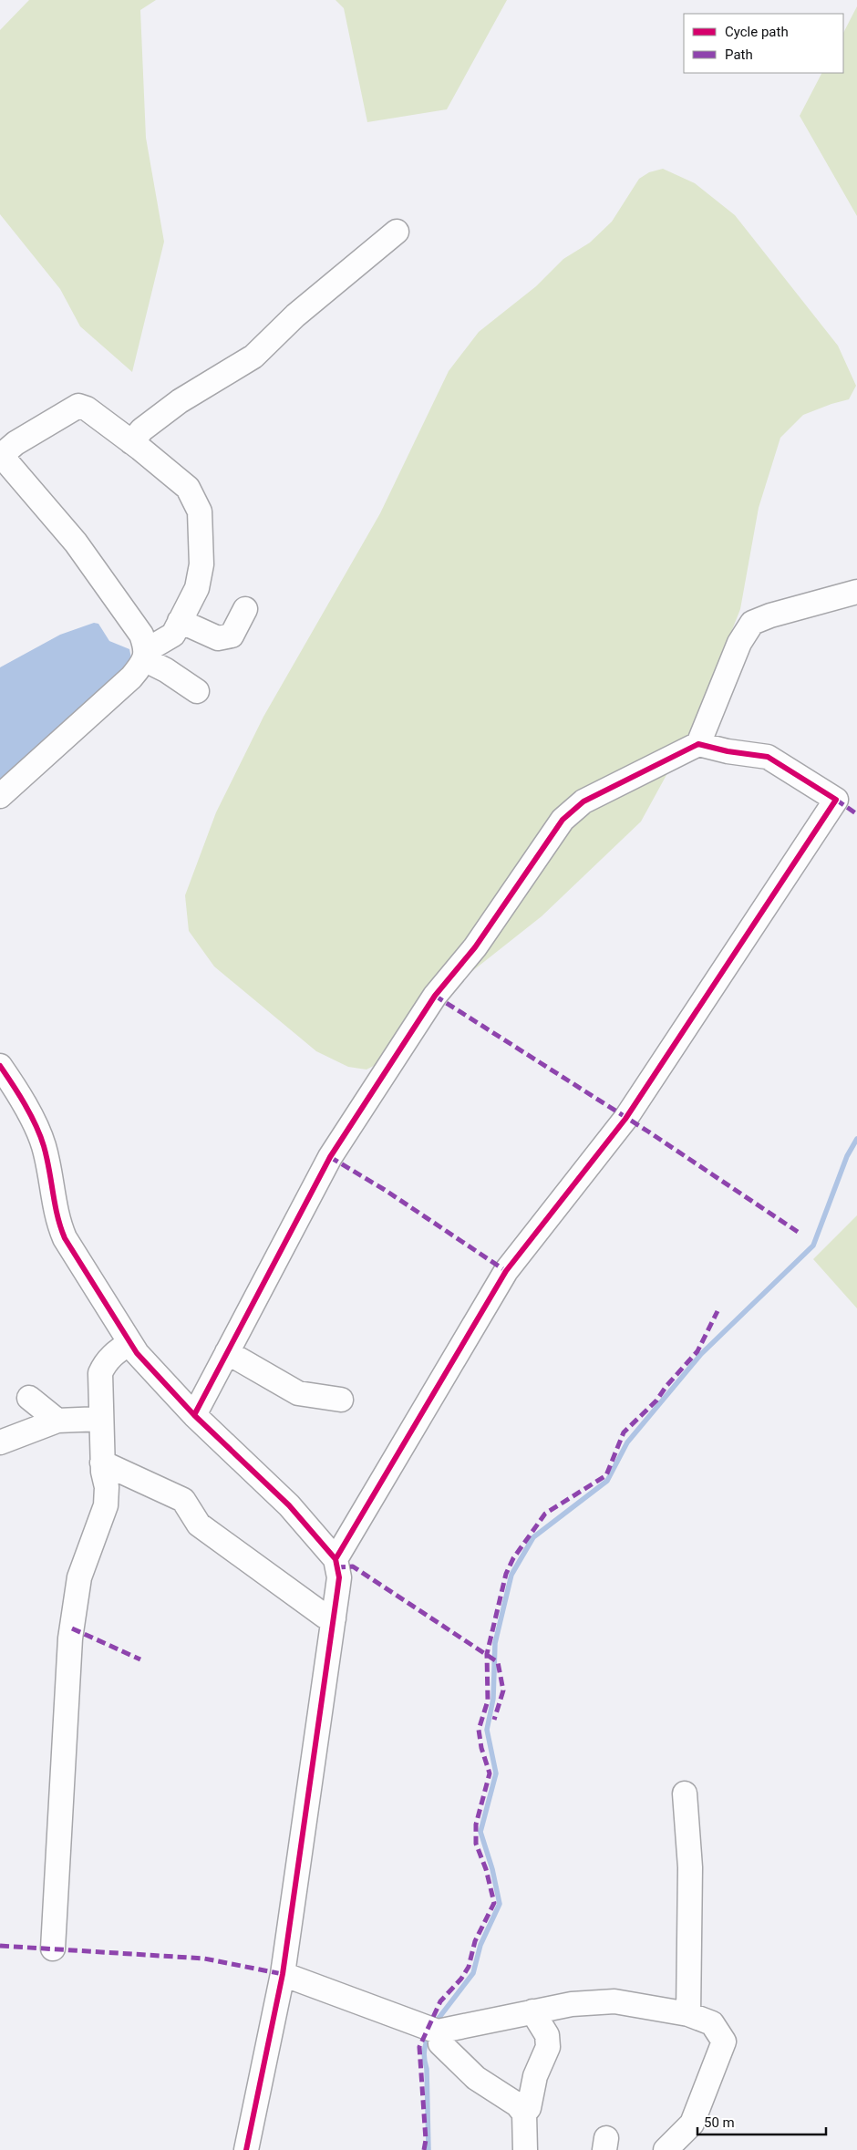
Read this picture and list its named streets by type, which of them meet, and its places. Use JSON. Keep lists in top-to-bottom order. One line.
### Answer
{"legend":["Cycle path","Path"],"scale_bar":"50 m"}
